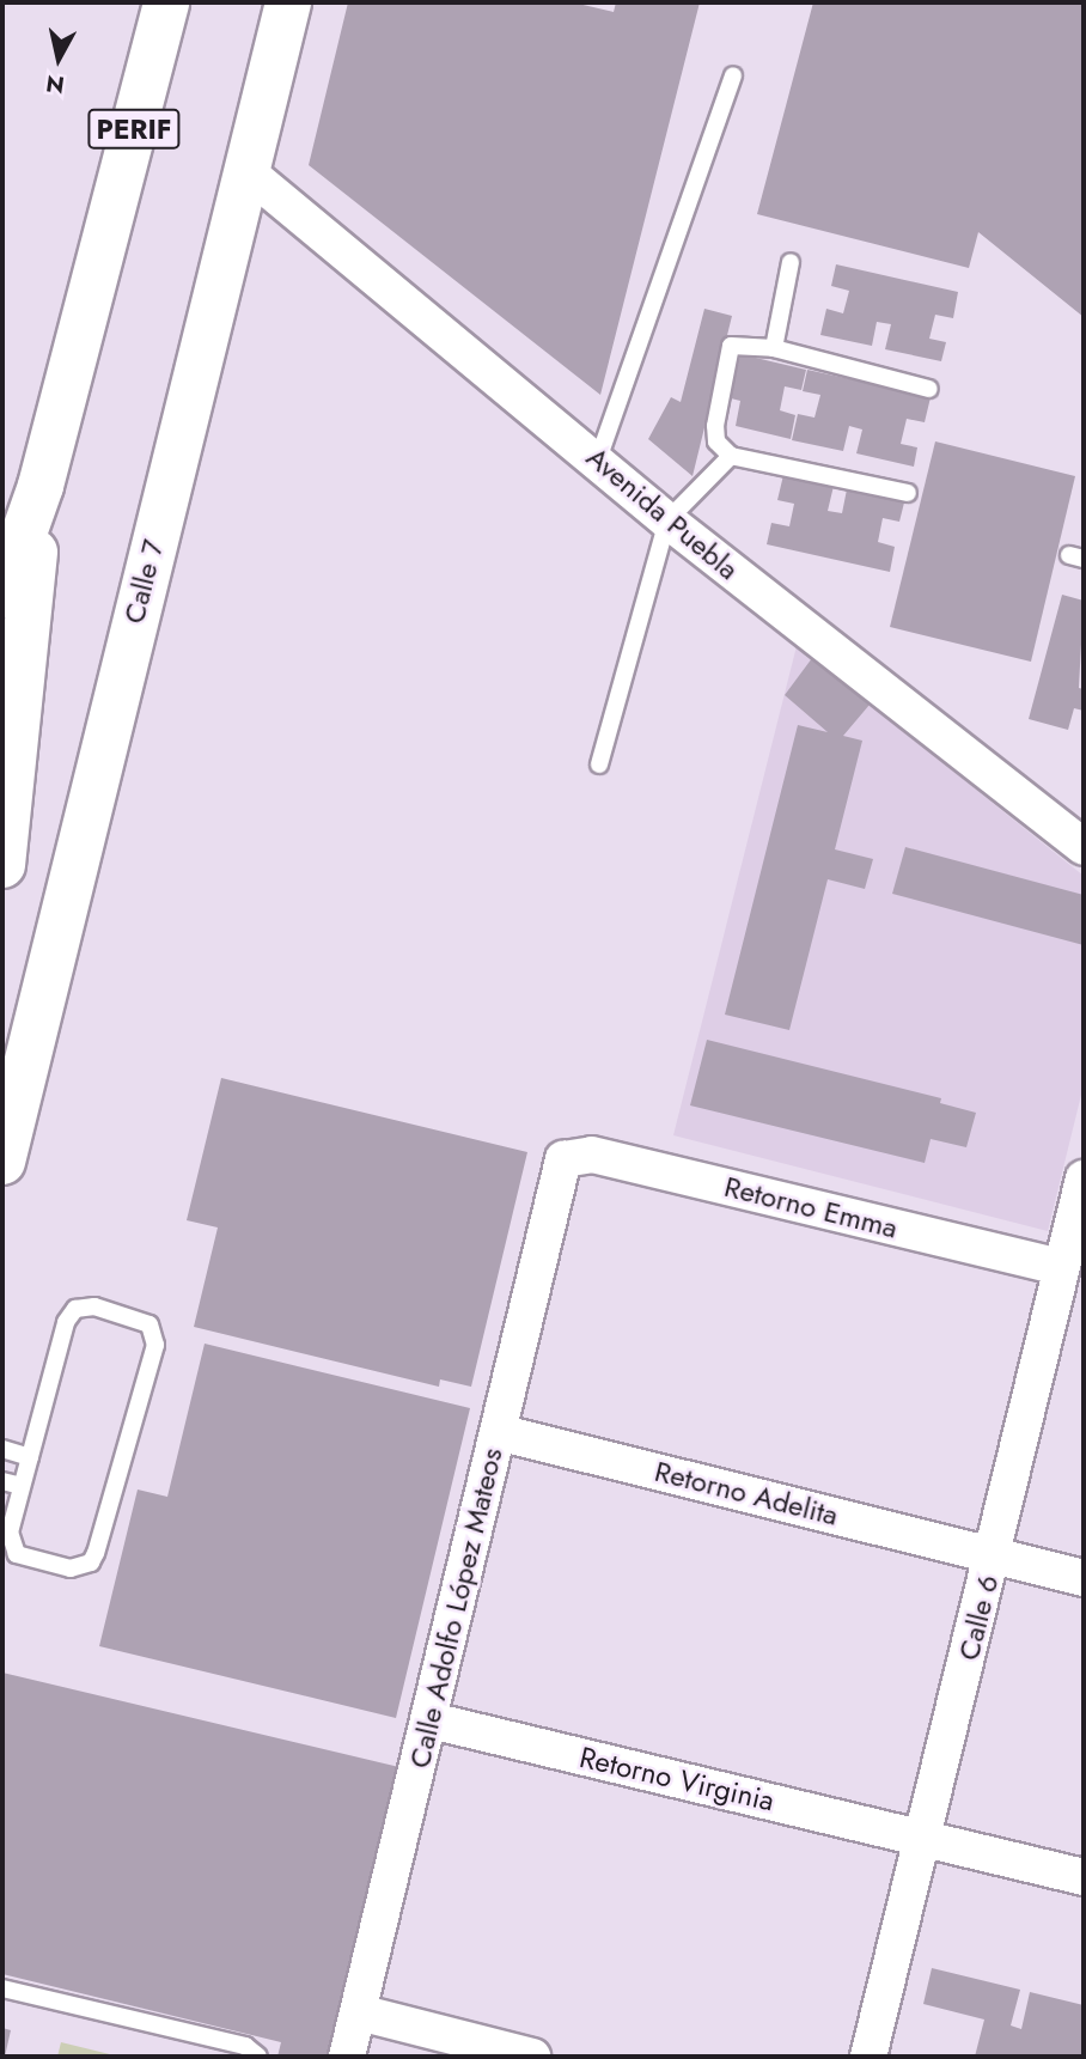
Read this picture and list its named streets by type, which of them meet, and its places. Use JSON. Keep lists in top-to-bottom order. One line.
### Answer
{"streets":{"main road":["PERIF","Calle 7"],"street":["Avenida Puebla","Retorno Emma","Retorno Adelita","Calle Adolfo López Mateos","Calle 6","Retorno Virginia"]},"crossings":[["Avenida Puebla","Calle 7"],["Retorno Emma","Calle Adolfo López Mateos"],["Retorno Emma","Calle 6"],["Retorno Adelita","Calle Adolfo López Mateos"],["Retorno Adelita","Calle 6"],["Calle Adolfo López Mateos","Retorno Virginia"],["Calle 6","Retorno Virginia"]],"north":"bottom"}
